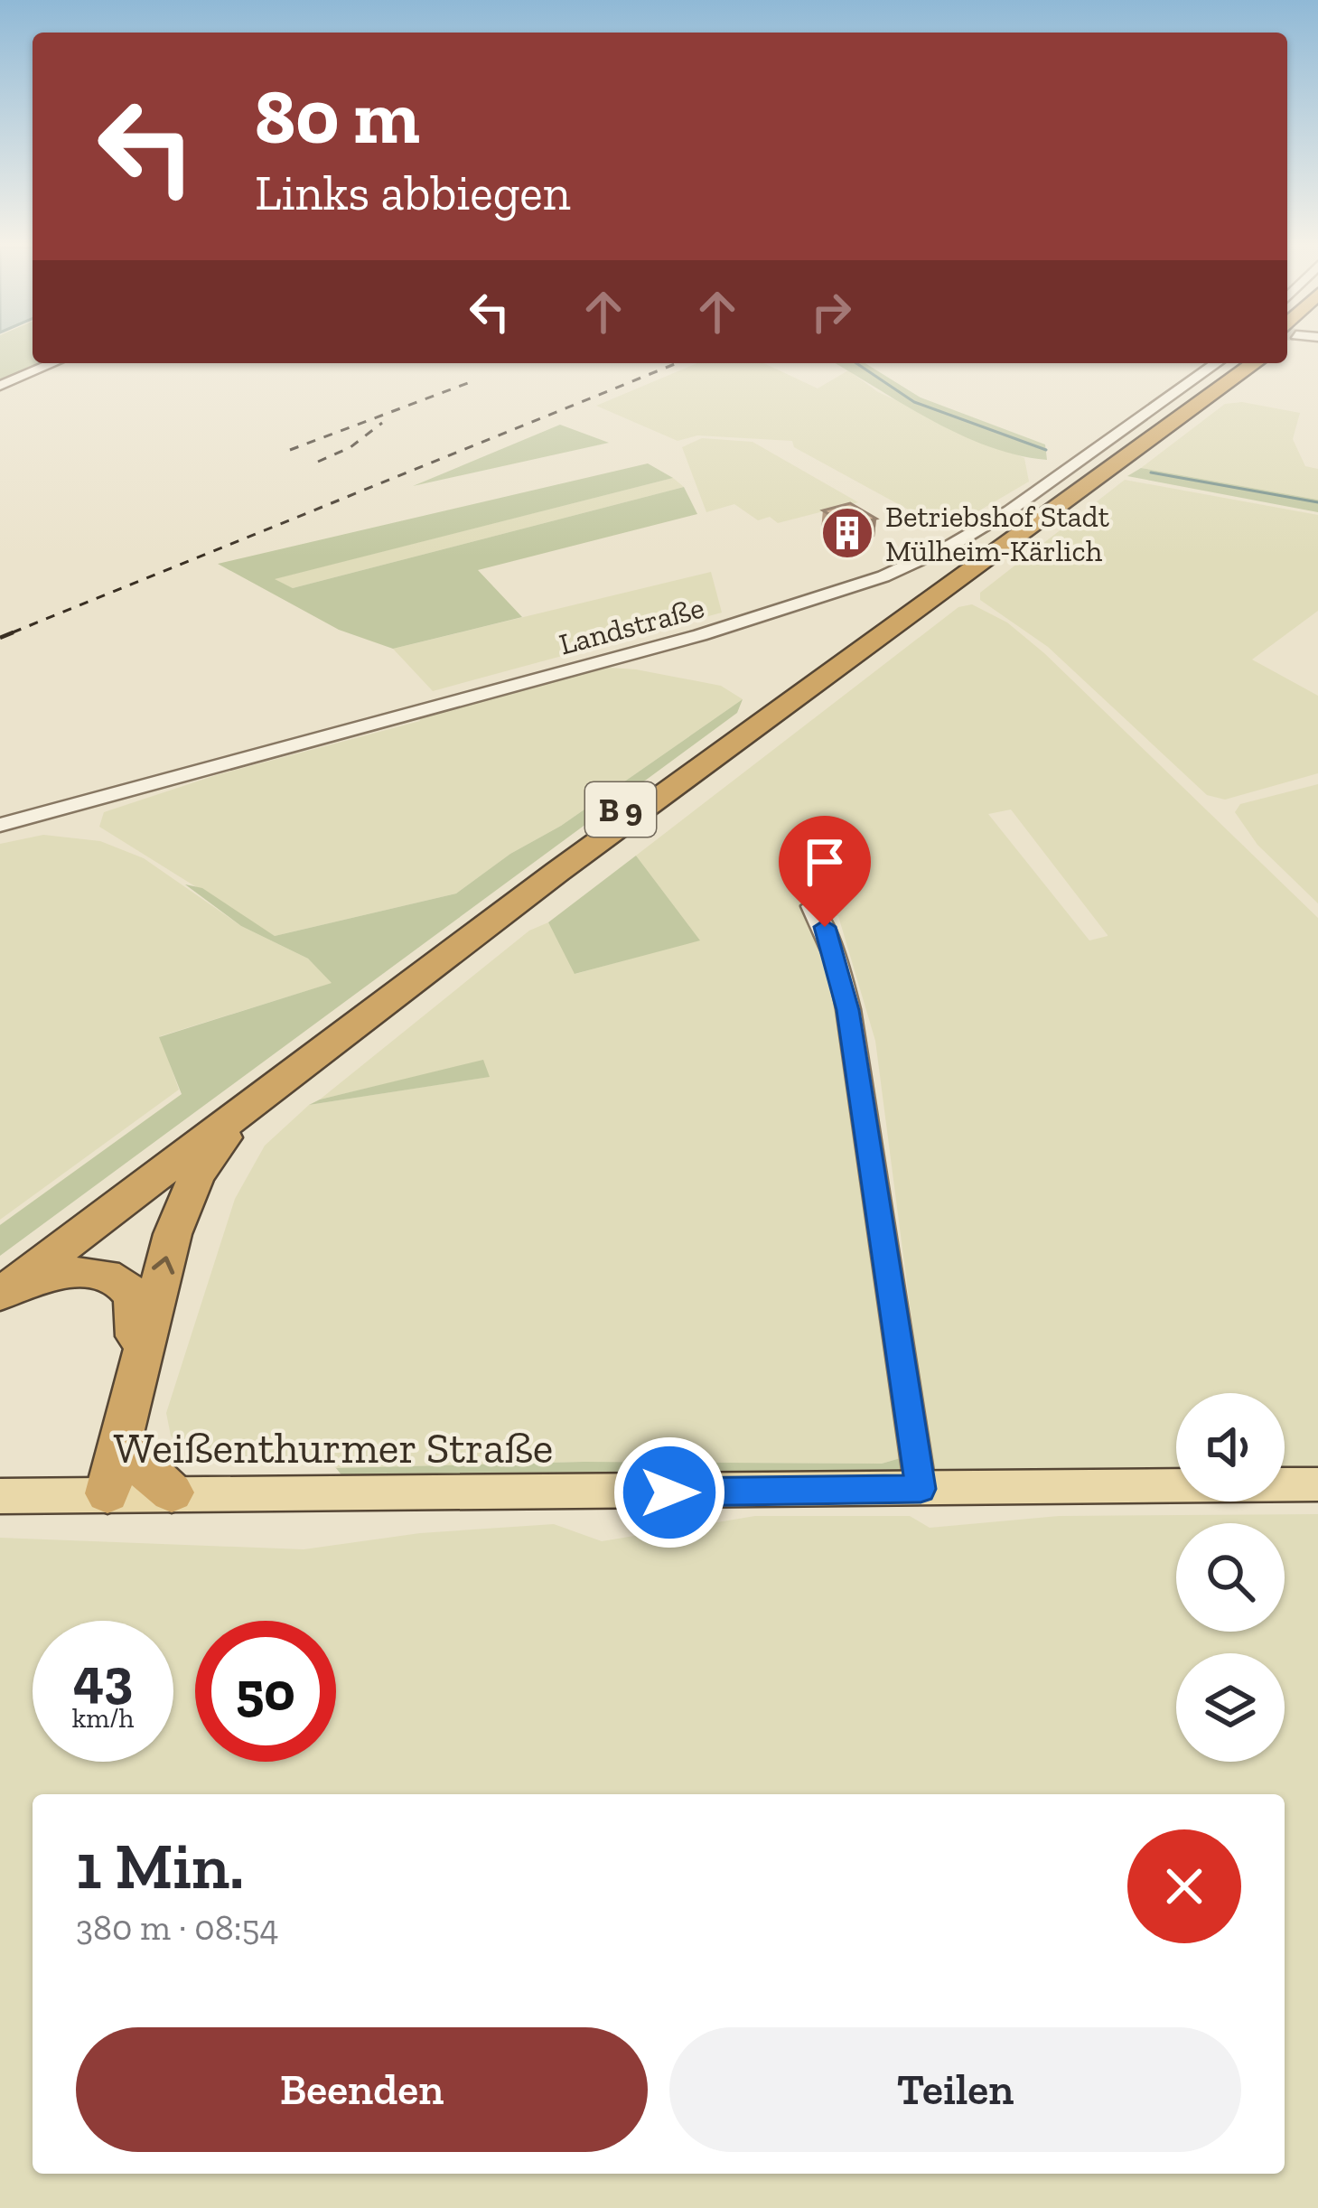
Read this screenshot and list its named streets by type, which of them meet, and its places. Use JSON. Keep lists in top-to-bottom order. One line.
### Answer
{"streets":{"highway":["B 9"],"main road":["Weißenthurmer Straße"],"street":["Landstraße"]},"crossings":[["B 9","Weißenthurmer Straße"]],"places":{"building":["Betriebshof Stadt Mülheim-Kärlich"]},"page":{"turn":["80 m","Links abbiegen"],"speed":"43 km/h","limit":"50","heading":["1 Min.","380 m · 08:54"],"buttons":["Beenden","Teilen"]}}
